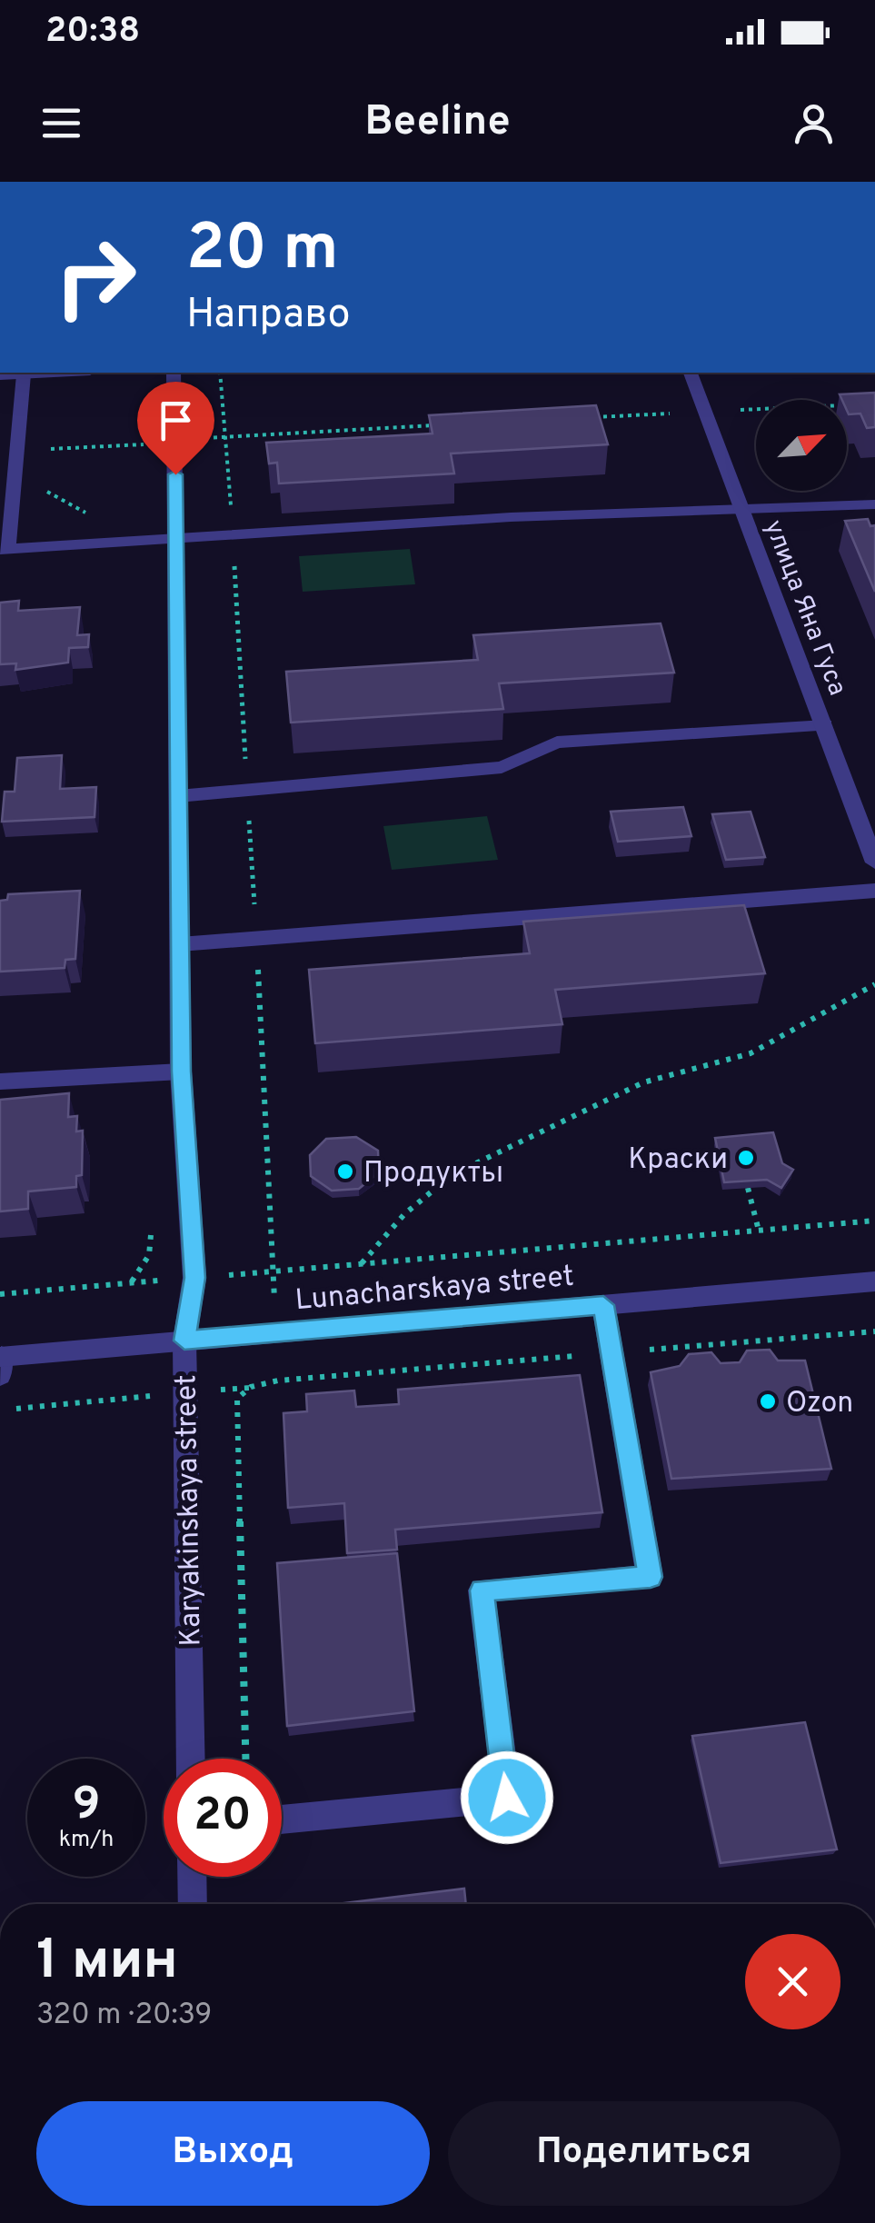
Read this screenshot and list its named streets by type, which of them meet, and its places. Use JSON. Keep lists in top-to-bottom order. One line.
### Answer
{"streets":{"street":["улица Яна Гуса","Lunacharskaya street","Karyakinskaya street"]},"crossings":[["Lunacharskaya street","Karyakinskaya street"]],"places":["Краски","Продукты","Ozon"],"north":"top right","page":{"status":"20:38","header":"Beeline","turn":["20 m","Направо"],"speed":"9 km/h","limit":"20","heading":["1 мин","320 m · 20:39"],"buttons":["Выход","Поделиться"]}}
